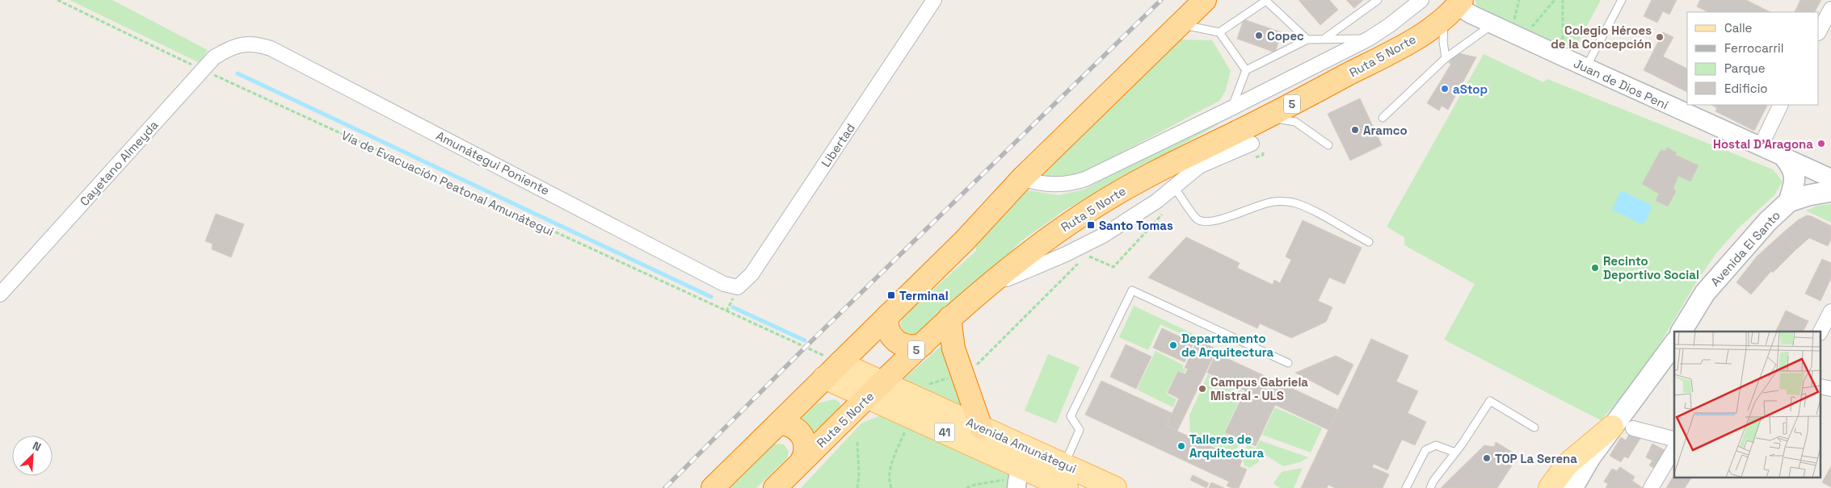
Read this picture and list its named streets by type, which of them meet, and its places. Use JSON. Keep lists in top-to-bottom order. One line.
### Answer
{"streets":{"highway":["Ruta 5 Norte","5"],"main road":["Avenida El Santo","41","Avenida Amunátegui"],"street":["Juan de Dios Pení","Libertad","Cayetano Almeyda","Amunátegui Poniente"],"path":["Vía de Evacuación Peatonal Amunátegui"]},"crossings":[["Ruta 5 Norte","Juan de Dios Pení"],["Ruta 5 Norte","Avenida Amunátegui"],["Libertad","Amunátegui Poniente"],["Cayetano Almeyda","Amunátegui Poniente"],["Cayetano Almeyda","Vía de Evacuación Peatonal Amunátegui"],["Vía de Evacuación Peatonal Amunátegui","Avenida Amunátegui"]],"places":{"other":["Copec","Colegio Héroes de la Concepción","aStop","Aramco","Hostal D'Aragona","Recinto Deportivo Social","Departamento de Arquitectura","Campus Gabriela Mistral - ULS","Talleres de Arquitectura","TOP La Serena"],"transit":["Santo Tomas","Terminal"]},"legend":["Calle","Ferrocarril","Parque","Edificio"],"north":"top right"}
